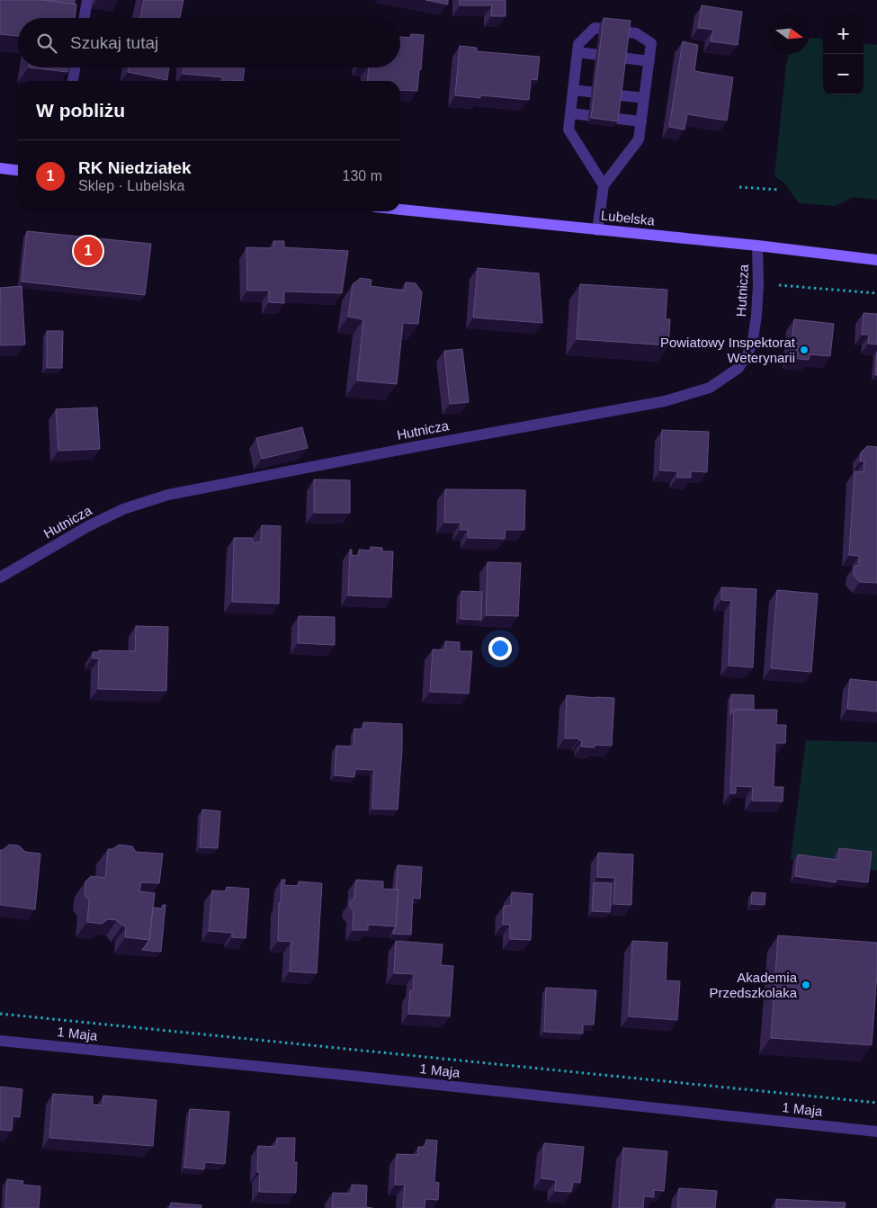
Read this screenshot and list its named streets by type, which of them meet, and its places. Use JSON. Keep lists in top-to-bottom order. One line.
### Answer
{"streets":{"main road":["Lubelska"],"street":["Hutnicza","1 Maja"]},"crossings":[["Lubelska","Hutnicza"]],"places":["Powiatowy Inspektorat Weterynarii","Akademia Przedszkolaka"],"north":"right","page":{"map_buttons":["+","−"],"search":"Szukaj tutaj","heading":"W pobliżu","list":[{"mark":"1","name":"RK Niedziałek","note":"Sklep · Lubelska","value":"130 m"}],"pins":"1"}}
